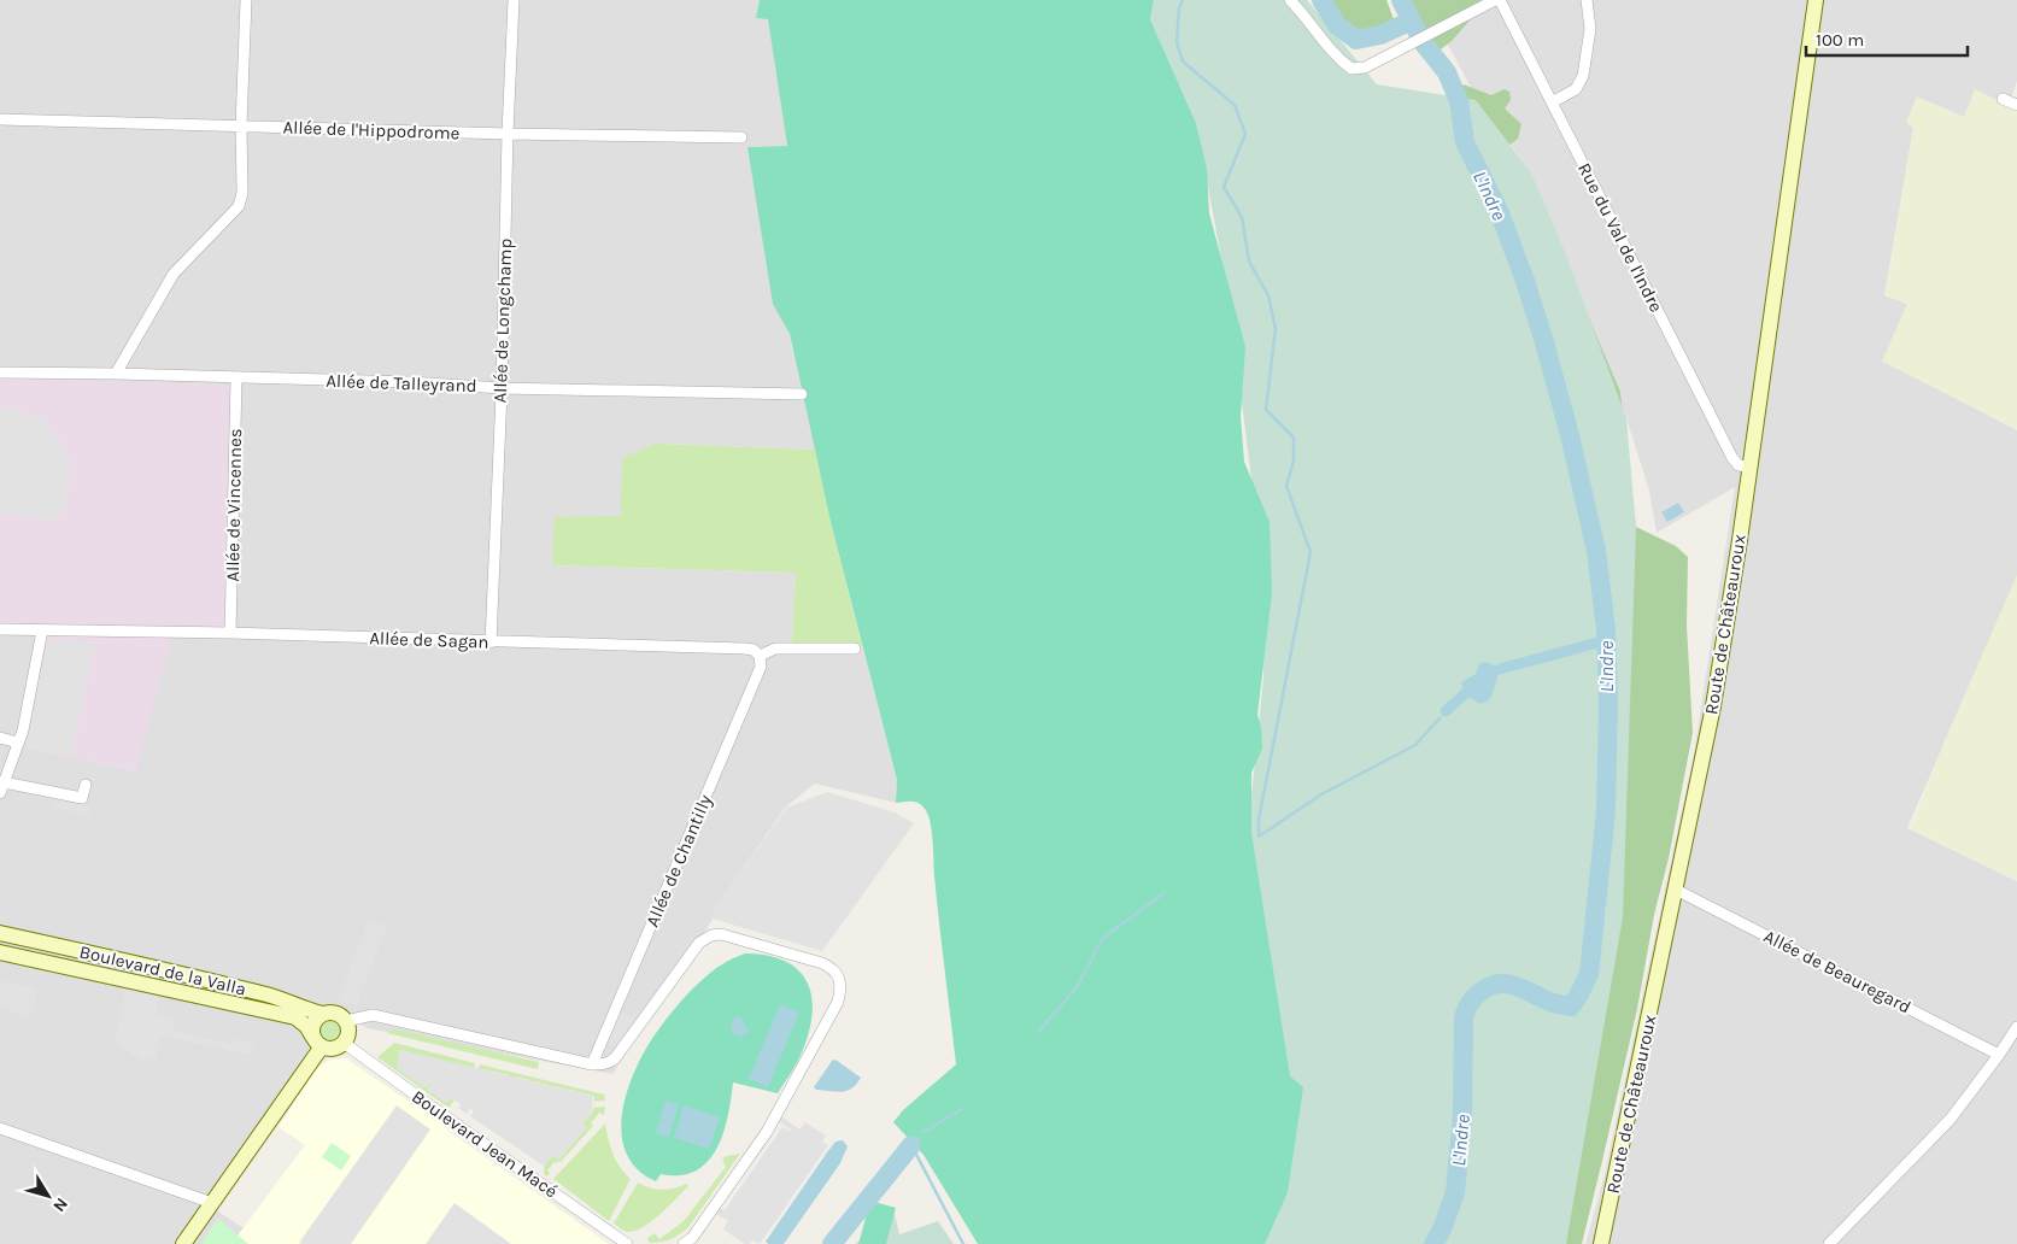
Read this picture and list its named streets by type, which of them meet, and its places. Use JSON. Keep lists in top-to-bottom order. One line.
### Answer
{"streets":{"street":["Allée de l'Hippodrome","Rue du Val de l'Indre","Allée de Longchamp","Allée de Talleyrand","Allée de Vincennes","Route de Châteauroux","Allée de Sagan","Allée de Chantilly","Boulevard de la Valla","Allée de Beauregard","Boulevard Jean Macé"]},"crossings":[["Allée de l'Hippodrome","Allée de Longchamp"],["Rue du Val de l'Indre","Route de Châteauroux"],["Allée de Longchamp","Allée de Talleyrand"],["Allée de Longchamp","Allée de Sagan"],["Allée de Talleyrand","Allée de Vincennes"],["Allée de Vincennes","Allée de Sagan"],["Route de Châteauroux","Allée de Beauregard"],["Allée de Sagan","Allée de Chantilly"],["Boulevard de la Valla","Boulevard Jean Macé"]],"water":["L'Indre"],"scale_bar":"100 m","north":"bottom right"}
